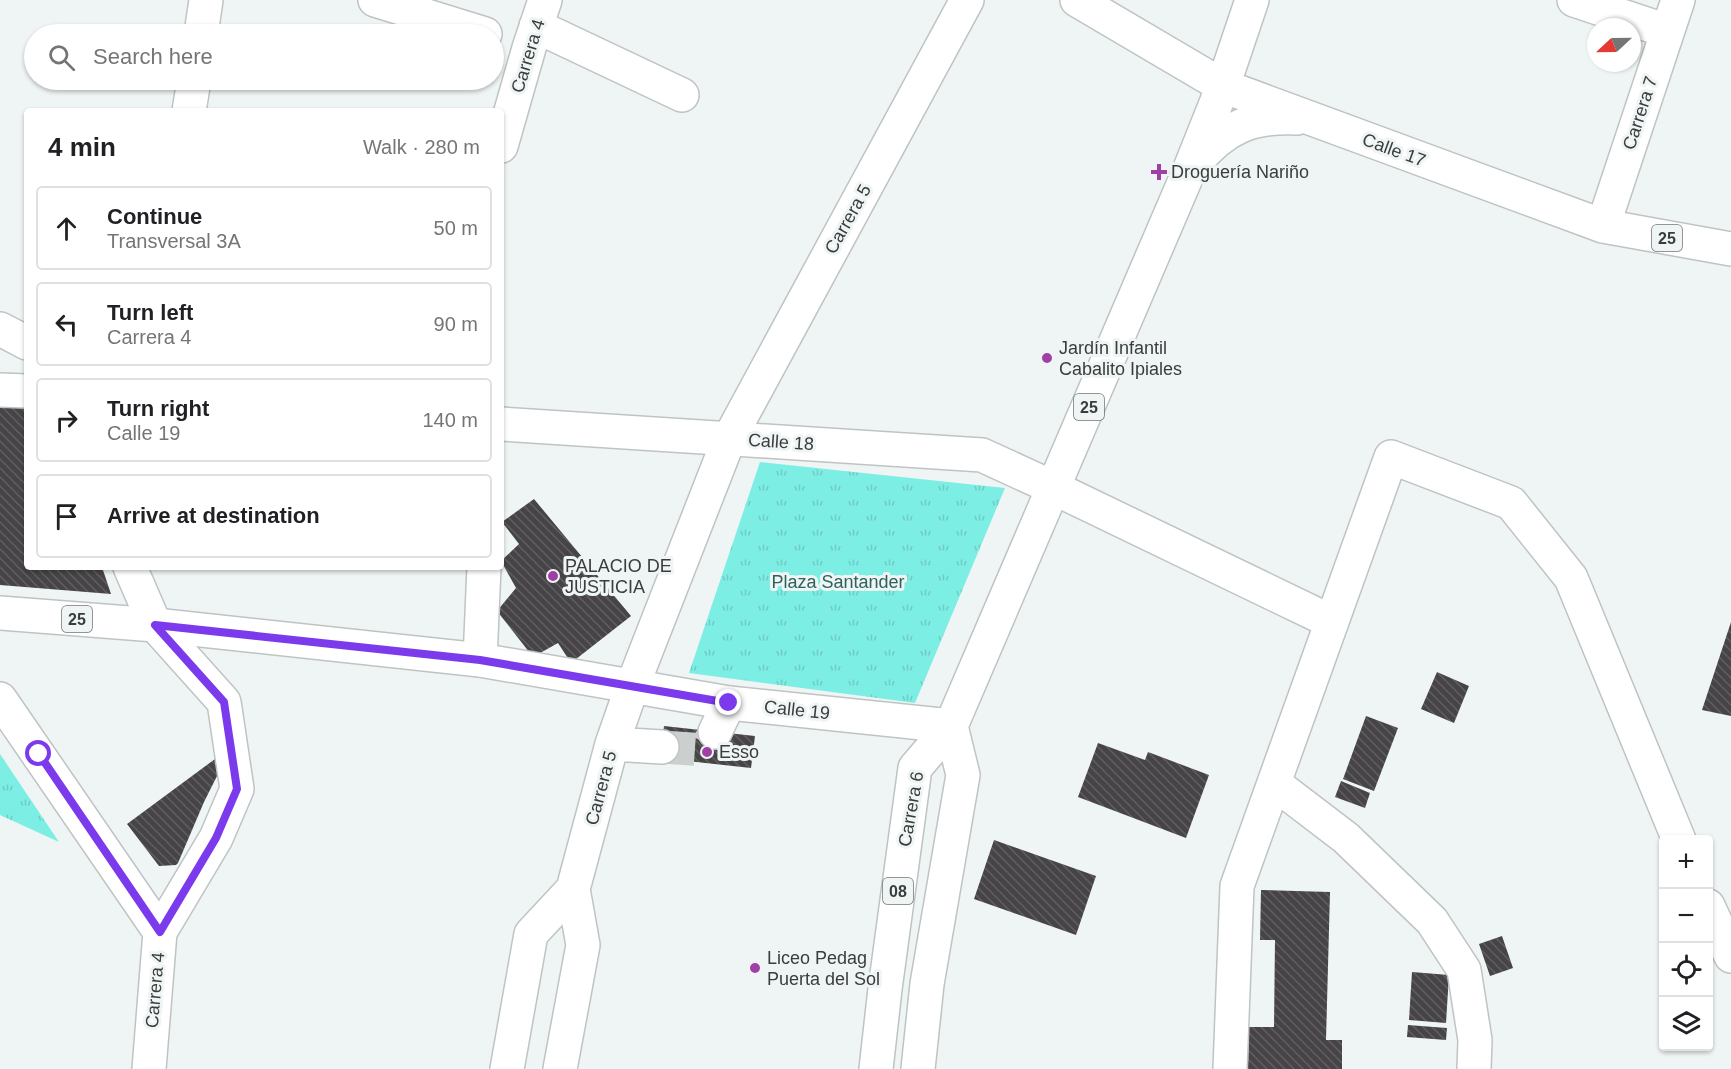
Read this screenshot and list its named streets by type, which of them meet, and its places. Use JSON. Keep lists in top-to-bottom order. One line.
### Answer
{"streets":{"street":["Carrera 4","Carrera 7","Calle 17","Carrera 5","25","Calle 18","Calle 19","Carrera 6","08"]},"crossings":[["Carrera 4","Calle 19"],["Carrera 7","Calle 17"],["Calle 17","25"],["Carrera 5","Calle 18"],["Carrera 5","Calle 19"],["25","Calle 18"],["25","Calle 19"],["25","Carrera 6"],["Calle 19","Carrera 6"]],"parks":["Plaza Santander"],"places":{"health":["Droguería Nariño"],"other":["Jardín Infantil Cabalito Ipiales","PALACIO DE JUSTICIA","Esso","Liceo Pedag Puerta del Sol"]},"north":"left","page":{"search":"Search here","heading":["4 min","Walk · 280 m"],"list":[["Continue","Transversal 3A","50 m"],["Turn left","Carrera 4","90 m"],["Turn right","Calle 19","140 m"],"Arrive at destination"],"map_buttons":["+","−"]}}
